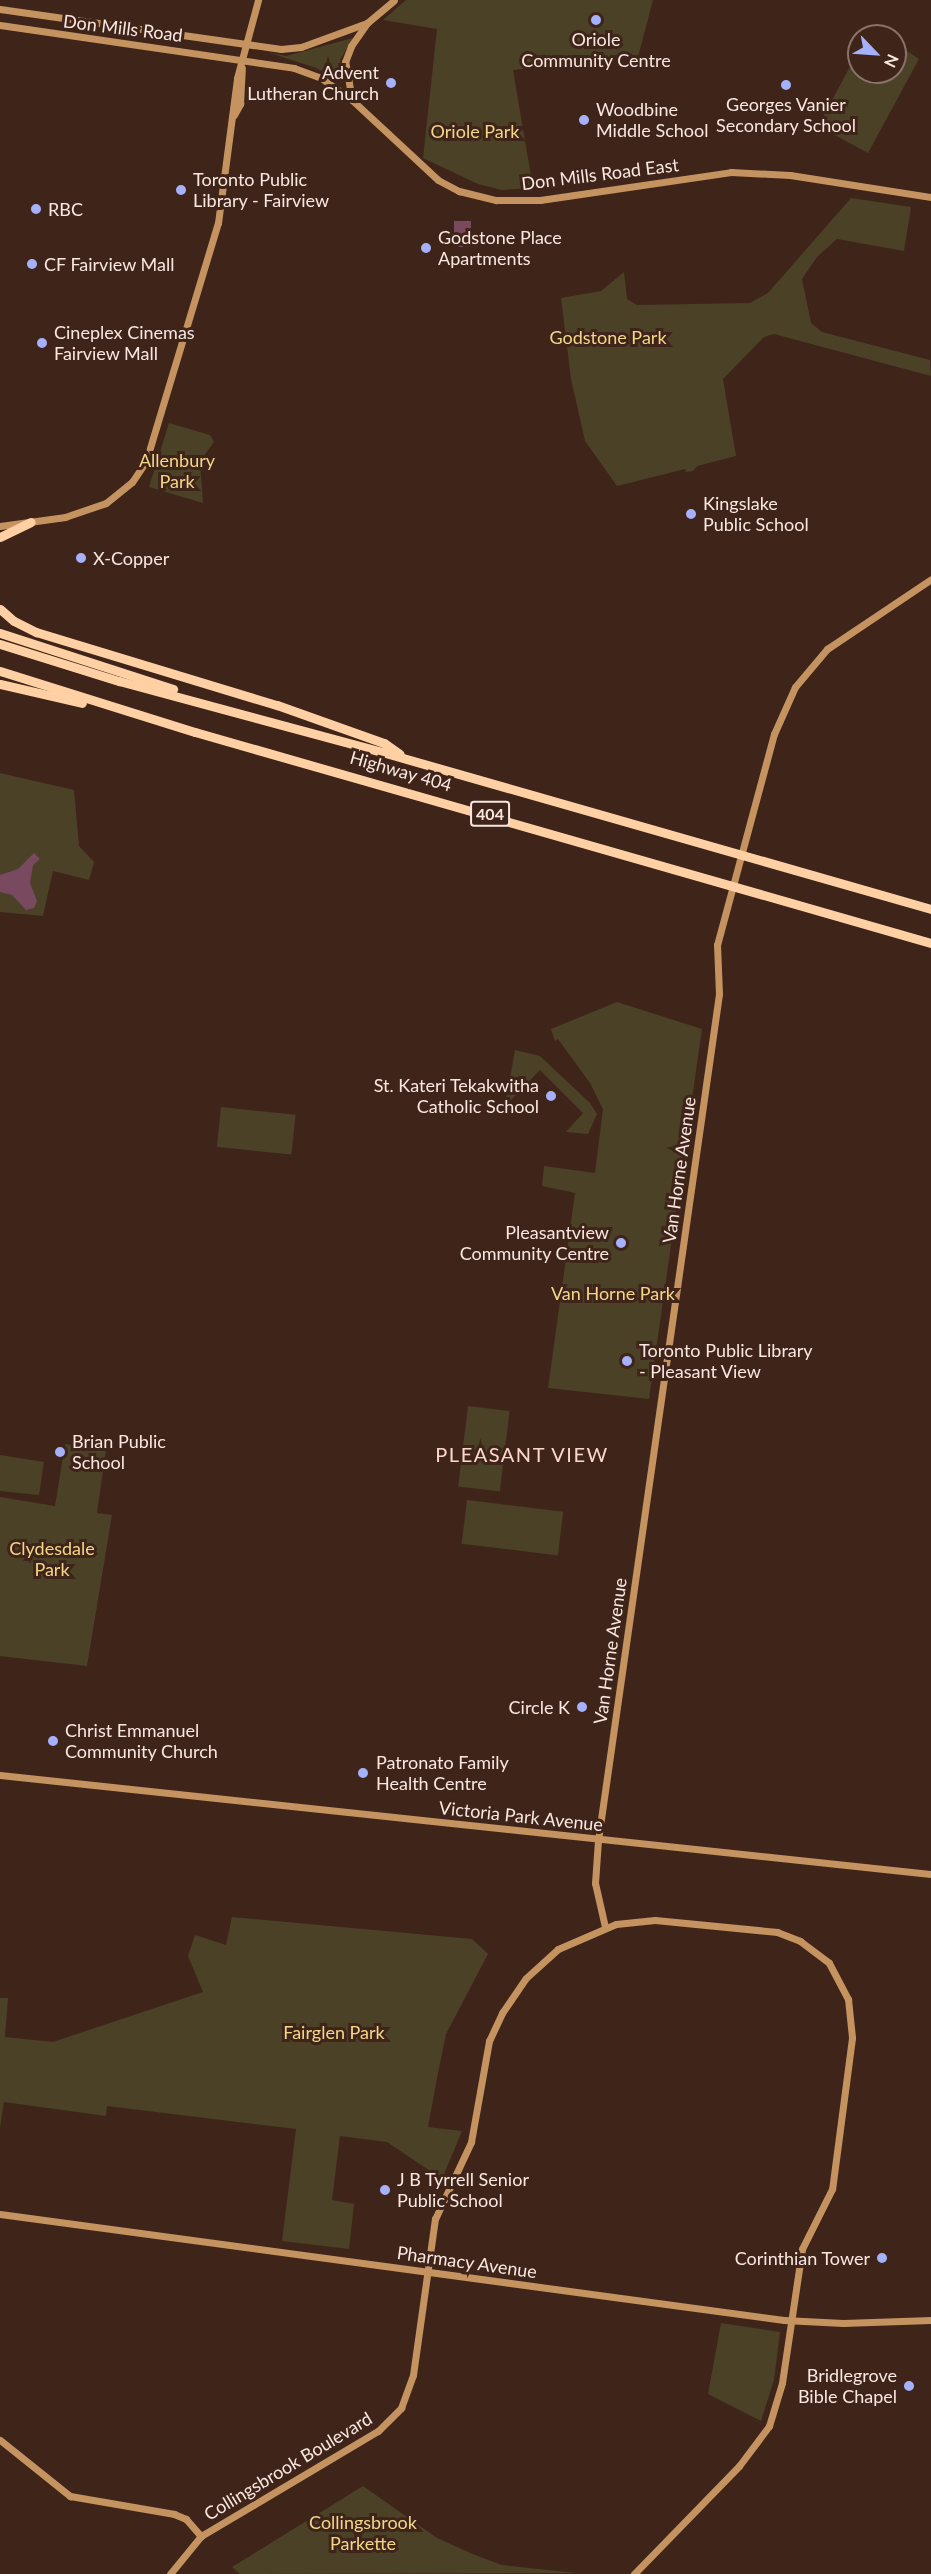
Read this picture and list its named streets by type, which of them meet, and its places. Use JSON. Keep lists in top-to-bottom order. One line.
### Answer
{"streets":{"highway":["Highway 404","404"],"street":["Don Mills Road","Don Mills Road East","Van Horne Avenue","Victoria Park Avenue","Pharmacy Avenue","Collingsbrook Boulevard"]},"crossings":[["Don Mills Road","Don Mills Road East"],["Van Horne Avenue","Victoria Park Avenue"],["Van Horne Avenue","Collingsbrook Boulevard"],["Pharmacy Avenue","Collingsbrook Boulevard"]],"districts":["PLEASANT VIEW"],"parks":["Oriole Park","Godstone Park","Allenbury Park","Van Horne Park","Clydesdale Park","Fairglen Park","Collingsbrook Parkette"],"places":["Oriole Community Centre","Advent Lutheran Church","Georges Vanier Secondary School","Woodbine Middle School","Toronto Public Library - Fairview","RBC","Godstone Place Apartments","CF Fairview Mall","Cineplex Cinemas Fairview Mall","Kingslake Public School","X-Copper","St. Kateri Tekakwitha Catholic School","Pleasantview Community Centre","Toronto Public Library - Pleasant View","Brian Public School","Circle K","Christ Emmanuel Community Church","Patronato Family Health Centre","J B Tyrrell Senior Public School","Corinthian Tower","Bridlegrove Bible Chapel"],"north":"bottom right"}
